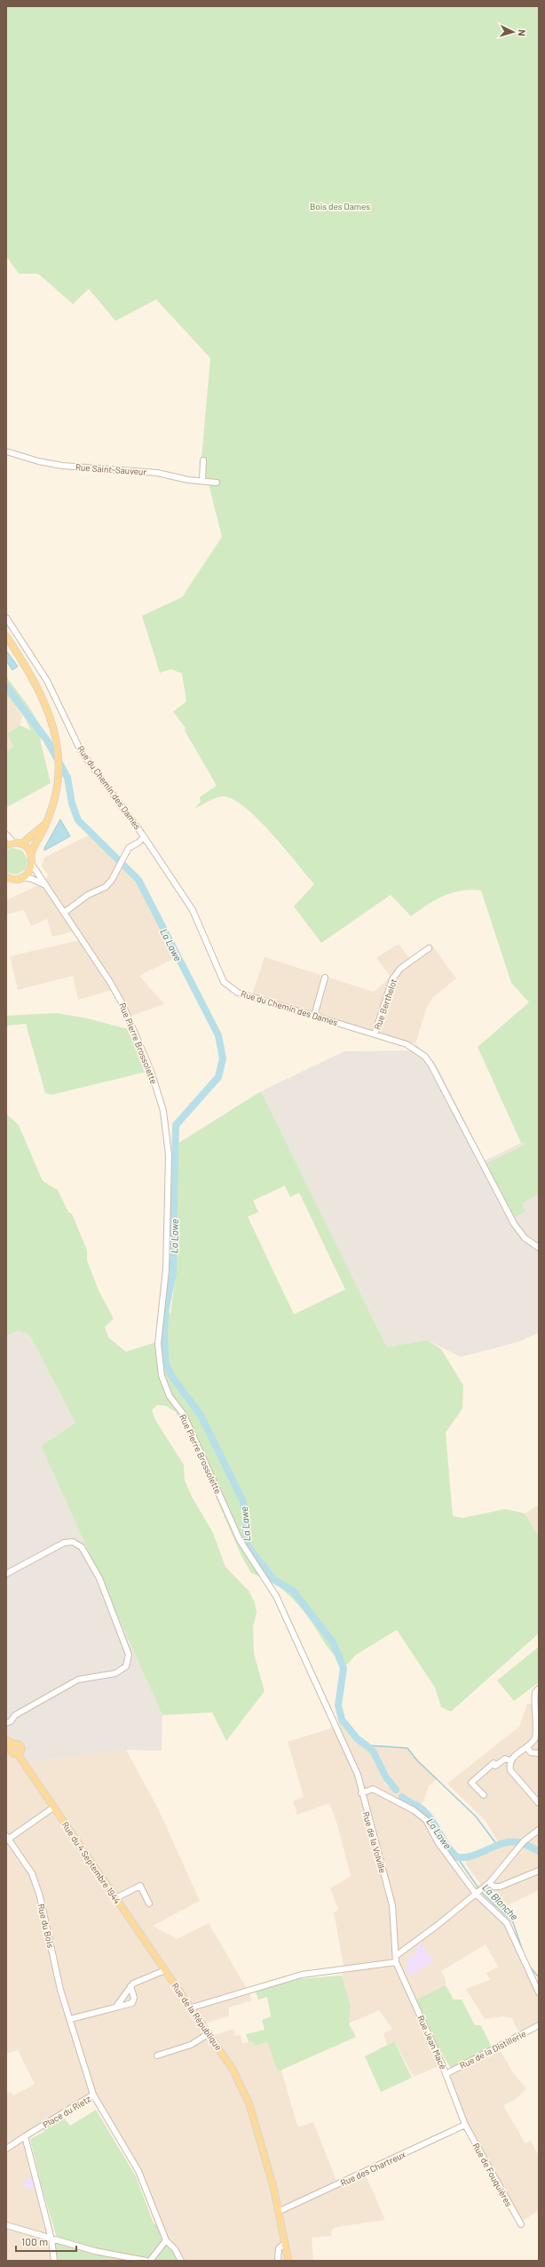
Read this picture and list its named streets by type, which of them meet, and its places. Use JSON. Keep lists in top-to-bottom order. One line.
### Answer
{"streets":{"main road":["Rue du 4 Septembre 1944","Rue de la République"],"street":["Rue Saint-Sauveur","Rue du Chemin des Dames","Rue Berthelot","Rue Pierre Brossolette","Rue de la Volville","Rue du Bois","Rue Jean Macé","Rue de la Distillerie","Place du Rietz","Rue des Chartreux","Rue de Fouquières"]},"crossings":[["Rue du Chemin des Dames","Rue Berthelot"],["Rue Pierre Brossolette","Rue de la Volville"],["Rue de la Volville","Rue Jean Macé"],["Rue du 4 Septembre 1944","Rue de la République"],["Rue du Bois","Place du Rietz"],["Rue de la République","Rue des Chartreux"],["Rue Jean Macé","Rue de la Distillerie"],["Rue Jean Macé","Rue des Chartreux"],["Rue Jean Macé","Rue de Fouquières"],["Rue des Chartreux","Rue de Fouquières"]],"water":["La Lawe","La Blanche"],"parks":["Bois des Dames"],"scale_bar":"100 m","north":"right"}
